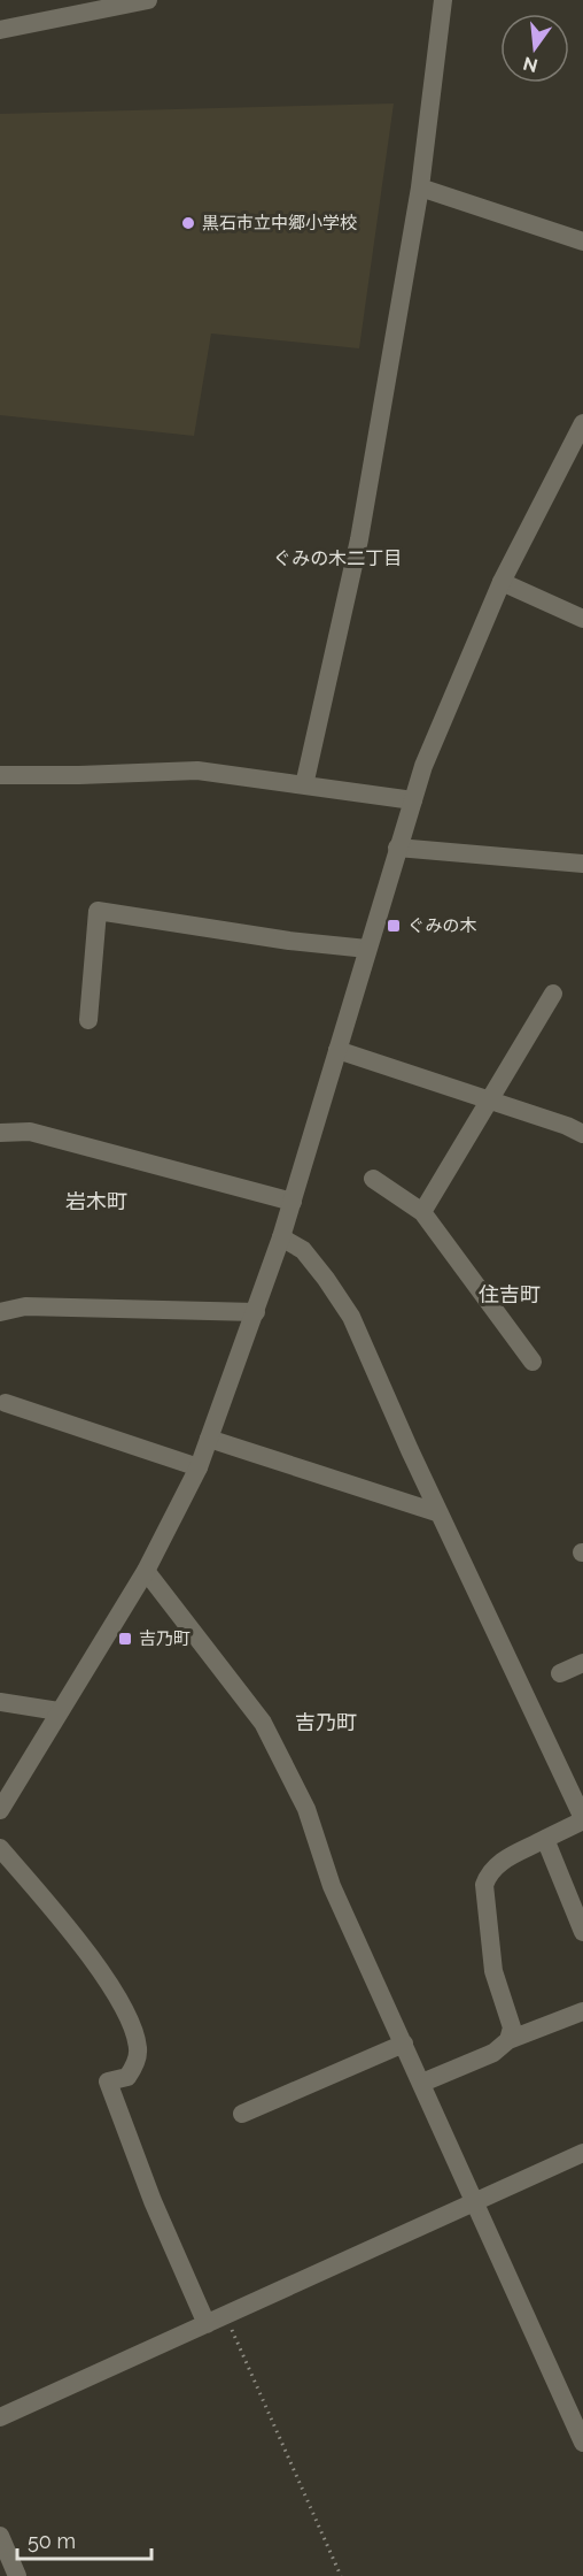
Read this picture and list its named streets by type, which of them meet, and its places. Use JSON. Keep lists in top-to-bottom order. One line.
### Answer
{"districts":["ぐみの木二丁目","岩木町","住吉町","吉乃町"],"places":{"other":["黒石市立中郷小学校"],"transit":["ぐみの木","吉乃町"]},"scale_bar":"50 m","north":"bottom"}
